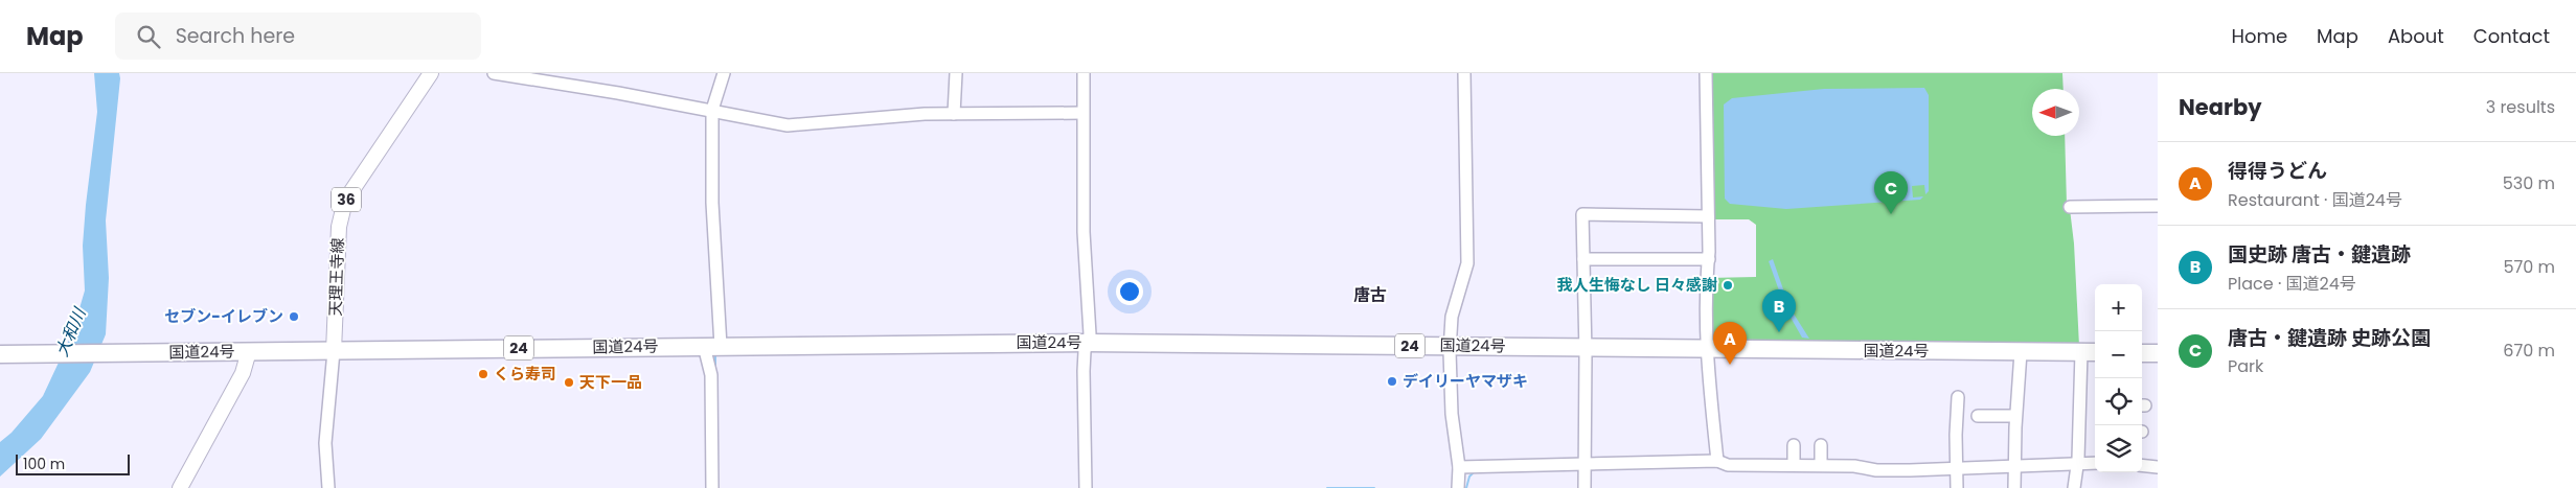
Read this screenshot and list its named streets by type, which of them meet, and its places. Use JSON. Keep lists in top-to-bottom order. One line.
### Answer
{"streets":{"highway":["国道24号","24"],"main road":["36","天理王寺線"]},"crossings":[["天理王寺線","国道24号"]],"districts":["唐古"],"water":["大和川"],"places":["我人生悔なし 日々感謝","セブン-イレブン","くら寿司","デイリーヤマザキ","天下一品"],"scale_bar":"100 m","north":"left","page":{"header":"Map","search":"Search here","nav":["Home","Map","About","Contact"],"heading":["Nearby","3 results"],"list":[{"mark":"A","name":"得得うどん","note":"Restaurant · 国道24号","value":"530 m"},{"mark":"B","name":"国史跡 唐古・鍵遺跡","note":"Place · 国道24号","value":"570 m"},{"mark":"C","name":"唐古・鍵遺跡 史跡公園","note":"Park","value":"670 m"}],"pins":["C","B","A"],"map_buttons":["+","−"],"scale":"100 m"}}
